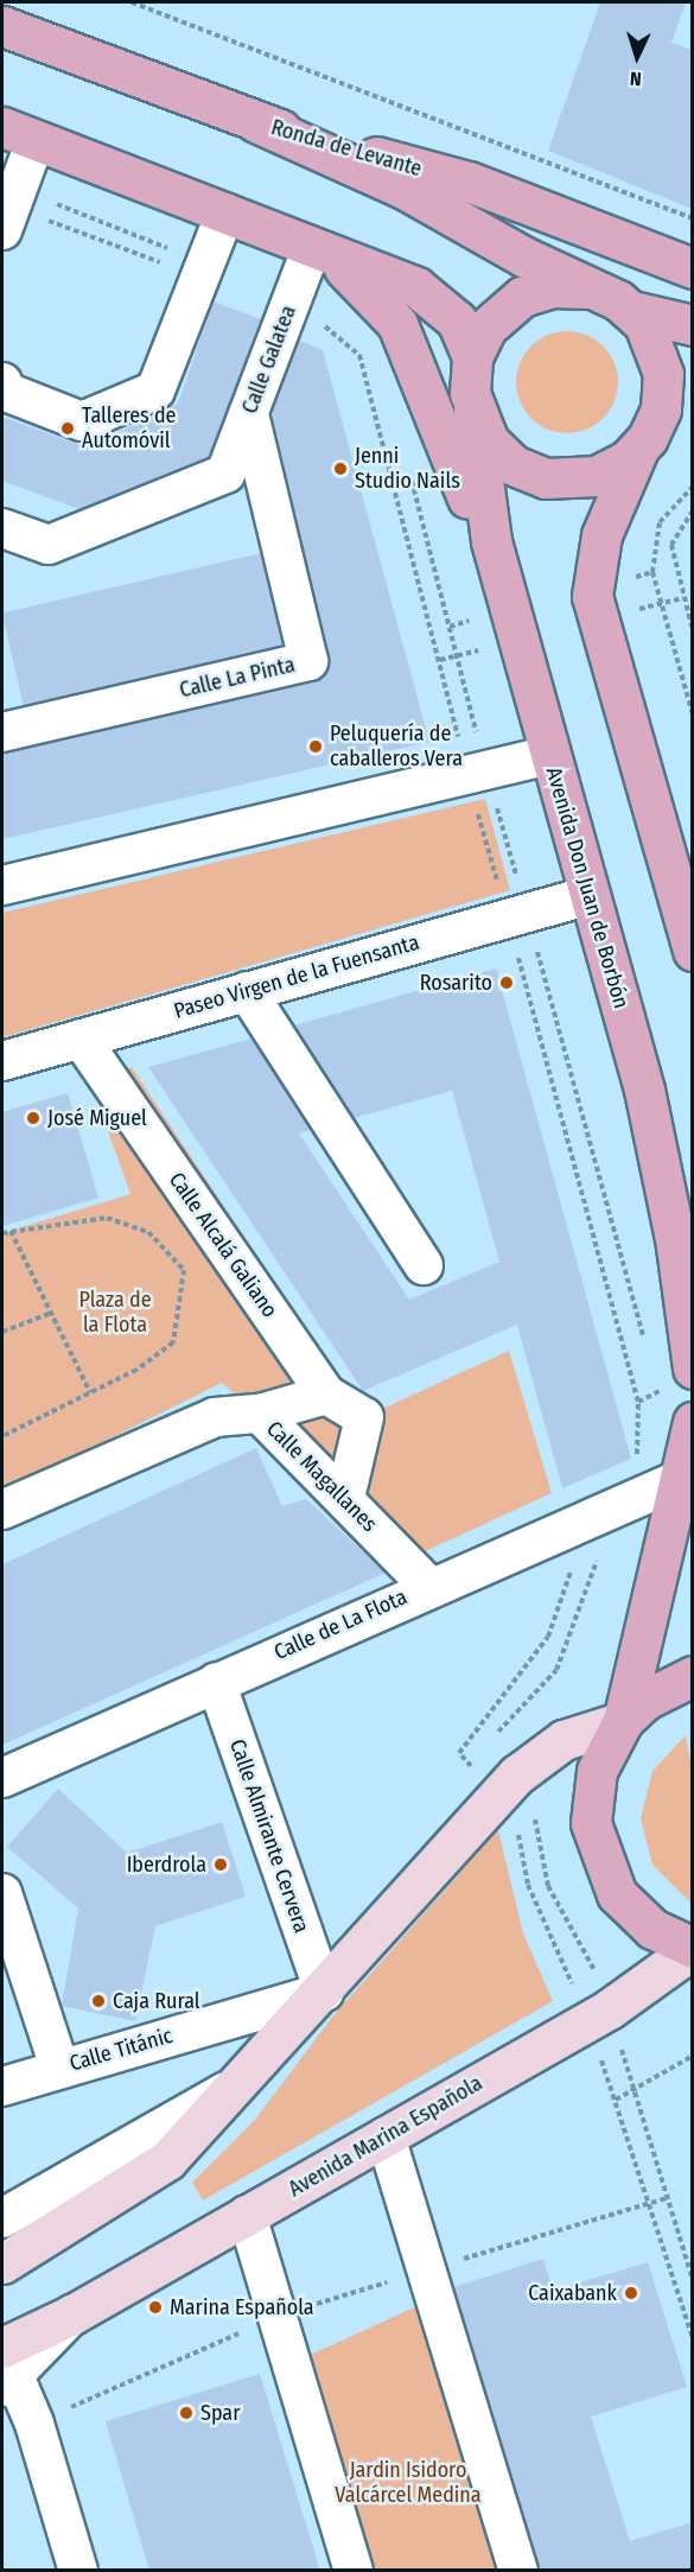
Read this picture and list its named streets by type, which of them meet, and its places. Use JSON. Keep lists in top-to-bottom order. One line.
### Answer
{"streets":{"main road":["Ronda de Levante","Avenida Don Juan de Borbón","Avenida Marina Española"],"street":["Calle Galatea","Calle La Pinta","Paseo Virgen de la Fuensanta","Calle Alcalá Galiano","Calle Magallanes","Calle de La Flota","Calle Almirante Cervera","Calle Titánic"]},"crossings":[["Calle Galatea","Calle La Pinta"],["Avenida Don Juan de Borbón","Paseo Virgen de la Fuensanta"],["Paseo Virgen de la Fuensanta","Calle Alcalá Galiano"],["Calle Magallanes","Calle de La Flota"],["Calle de La Flota","Calle Almirante Cervera"],["Calle Almirante Cervera","Calle Titánic"]],"parks":["Plaza de la Flota","Jardin Isidoro Valcárcel Medina"],"places":["Talleres de Automóvil","Jenni Studio Nails","Peluquería de caballeros Vera","Rosarito","José Miguel","Iberdrola","Caja Rural","Caixabank","Marina Española","Spar"],"north":"bottom"}
